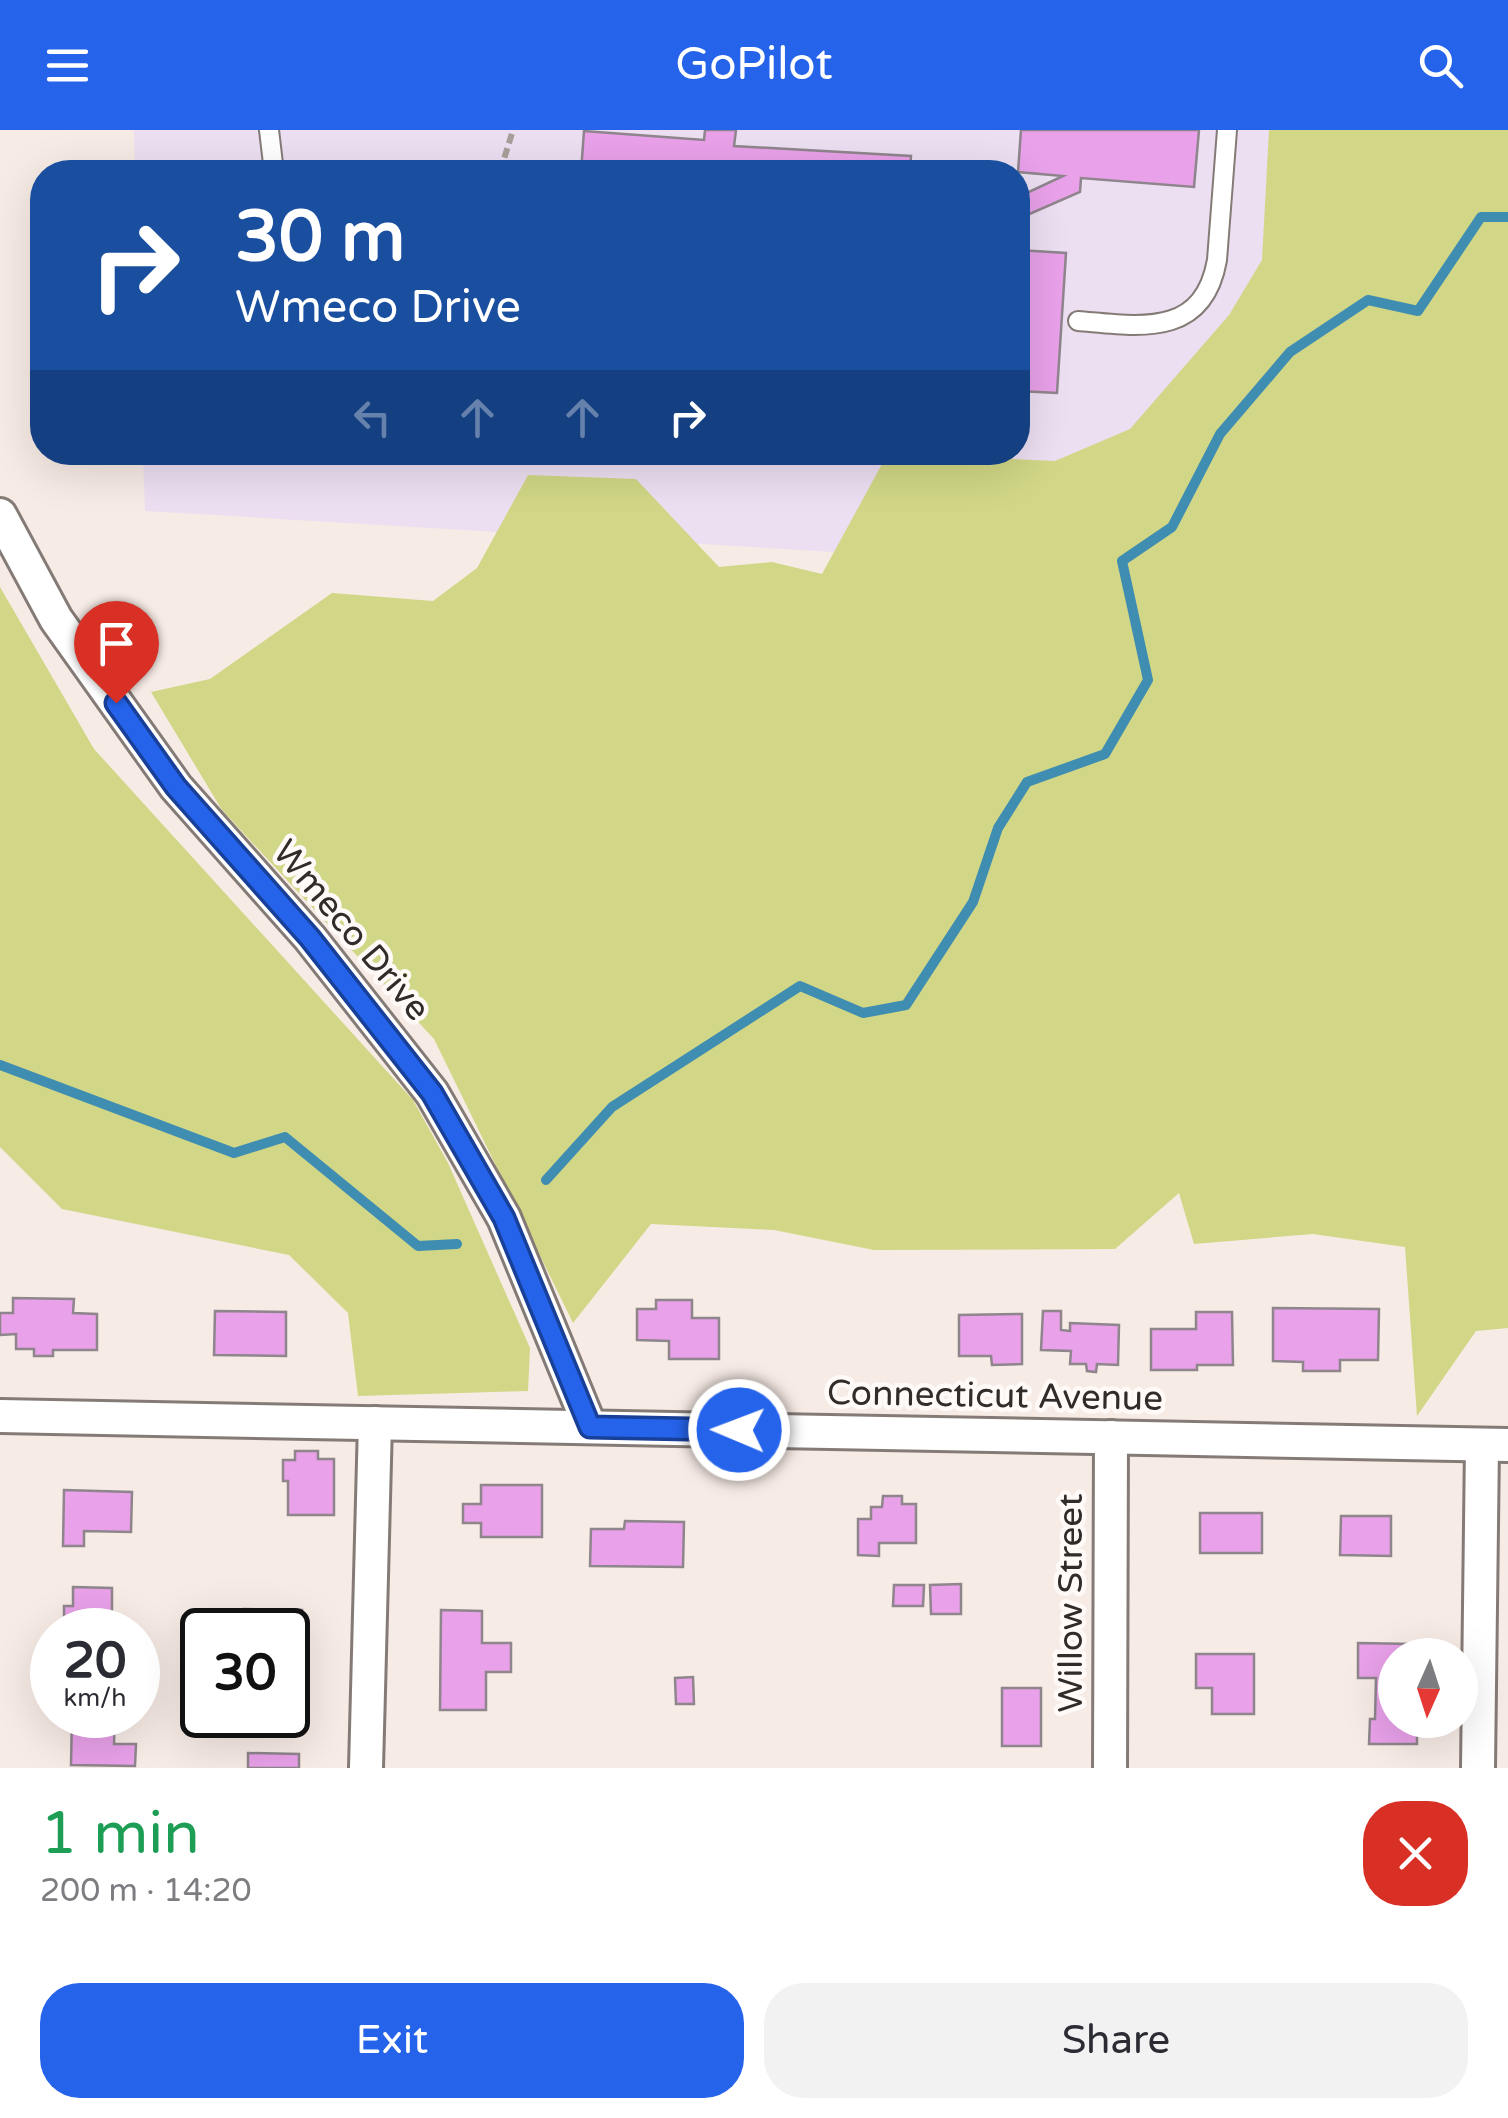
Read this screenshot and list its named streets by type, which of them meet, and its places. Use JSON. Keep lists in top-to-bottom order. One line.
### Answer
{"streets":{"street":["Wmeco Drive","Connecticut Avenue","Willow Street"]},"crossings":[["Wmeco Drive","Connecticut Avenue"],["Connecticut Avenue","Willow Street"]],"north":"bottom","page":{"header":"GoPilot","turn":["30 m","Wmeco Drive"],"speed":"20 km/h","limit":"30","heading":["1 min","200 m · 14:20"],"buttons":["Exit","Share"]}}
